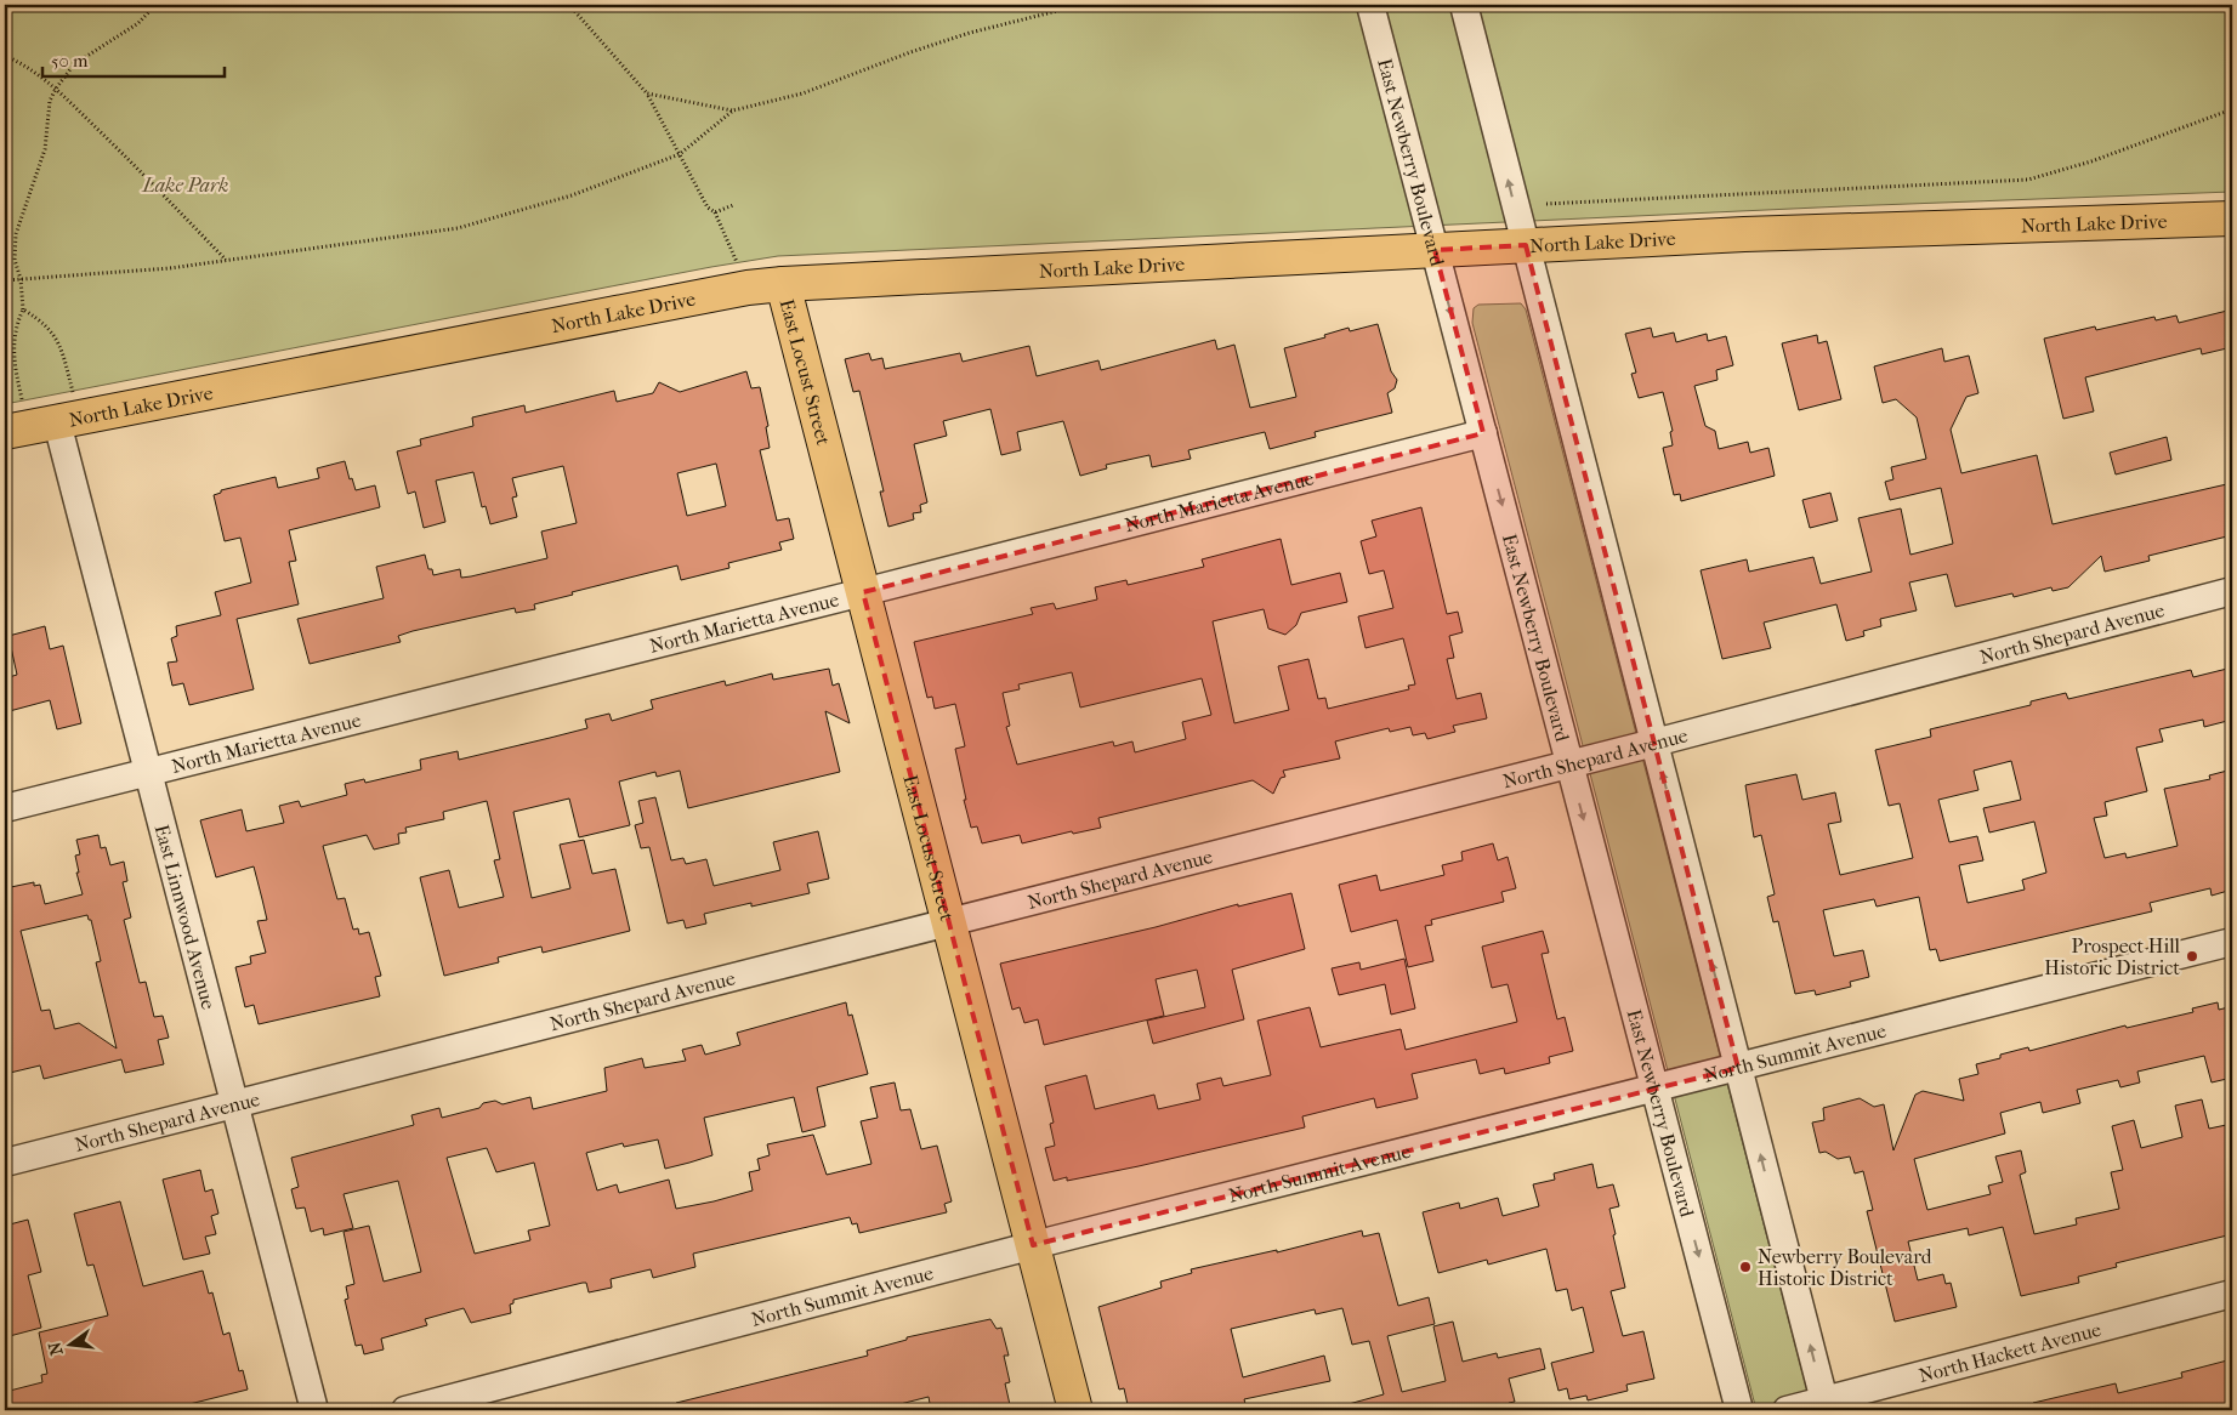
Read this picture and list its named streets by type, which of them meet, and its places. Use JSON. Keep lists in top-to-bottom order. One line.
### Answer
{"streets":{"main road":["North Lake Drive","East Locust Street"],"street":["East Newberry Boulevard","North Marietta Avenue","North Shepard Avenue","East Linnwood Avenue","North Summit Avenue","North Hackett Avenue"]},"crossings":[["East Newberry Boulevard","North Lake Drive"],["East Newberry Boulevard","North Marietta Avenue"],["East Newberry Boulevard","North Shepard Avenue"],["East Newberry Boulevard","North Summit Avenue"],["North Lake Drive","East Locust Street"],["North Lake Drive","East Linnwood Avenue"],["East Locust Street","North Marietta Avenue"],["East Locust Street","North Shepard Avenue"],["East Locust Street","North Summit Avenue"],["North Marietta Avenue","East Linnwood Avenue"],["North Shepard Avenue","East Linnwood Avenue"]],"parks":["Lake Park"],"places":["Prospect Hill Historic District","Newberry Boulevard Historic District"],"scale_bar":"50 m","north":"left"}
